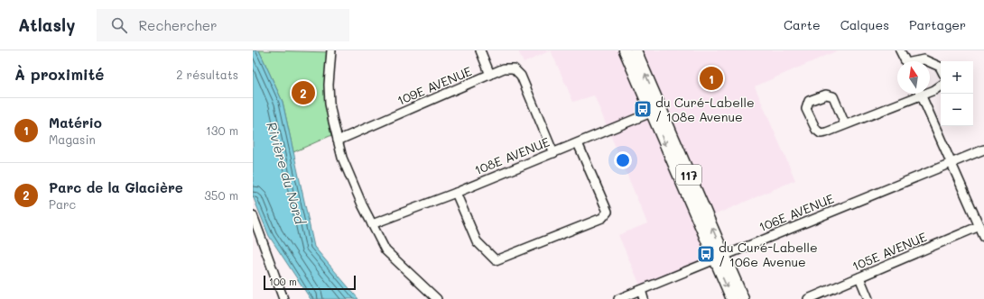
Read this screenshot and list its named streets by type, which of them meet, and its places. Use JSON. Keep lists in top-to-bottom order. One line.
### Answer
{"streets":{"main road":["117"],"street":["109E AVENUE","108E AVENUE","106E AVENUE","105E AVENUE"]},"crossings":[["109E AVENUE","108E AVENUE"],["108E AVENUE","117"],["117","106E AVENUE"]],"water":["Rivière du Nord"],"places":{"bus stop":["du Curé-Labelle / 108e Avenue","du Curé-Labelle / 106e Avenue"]},"scale_bar":"100 m","north":"top","page":{"header":"Atlasly","search":"Rechercher","nav":["Carte","Calques","Partager"],"heading":["À proximité","2 résultats"],"map_buttons":["+","−"],"pins":["1","2"],"list":[{"mark":"1","name":"Matério","note":"Magasin","value":"130 m"},{"mark":"2","name":"Parc de la Glacière","note":"Parc","value":"350 m"}],"scale":"100 m"}}
